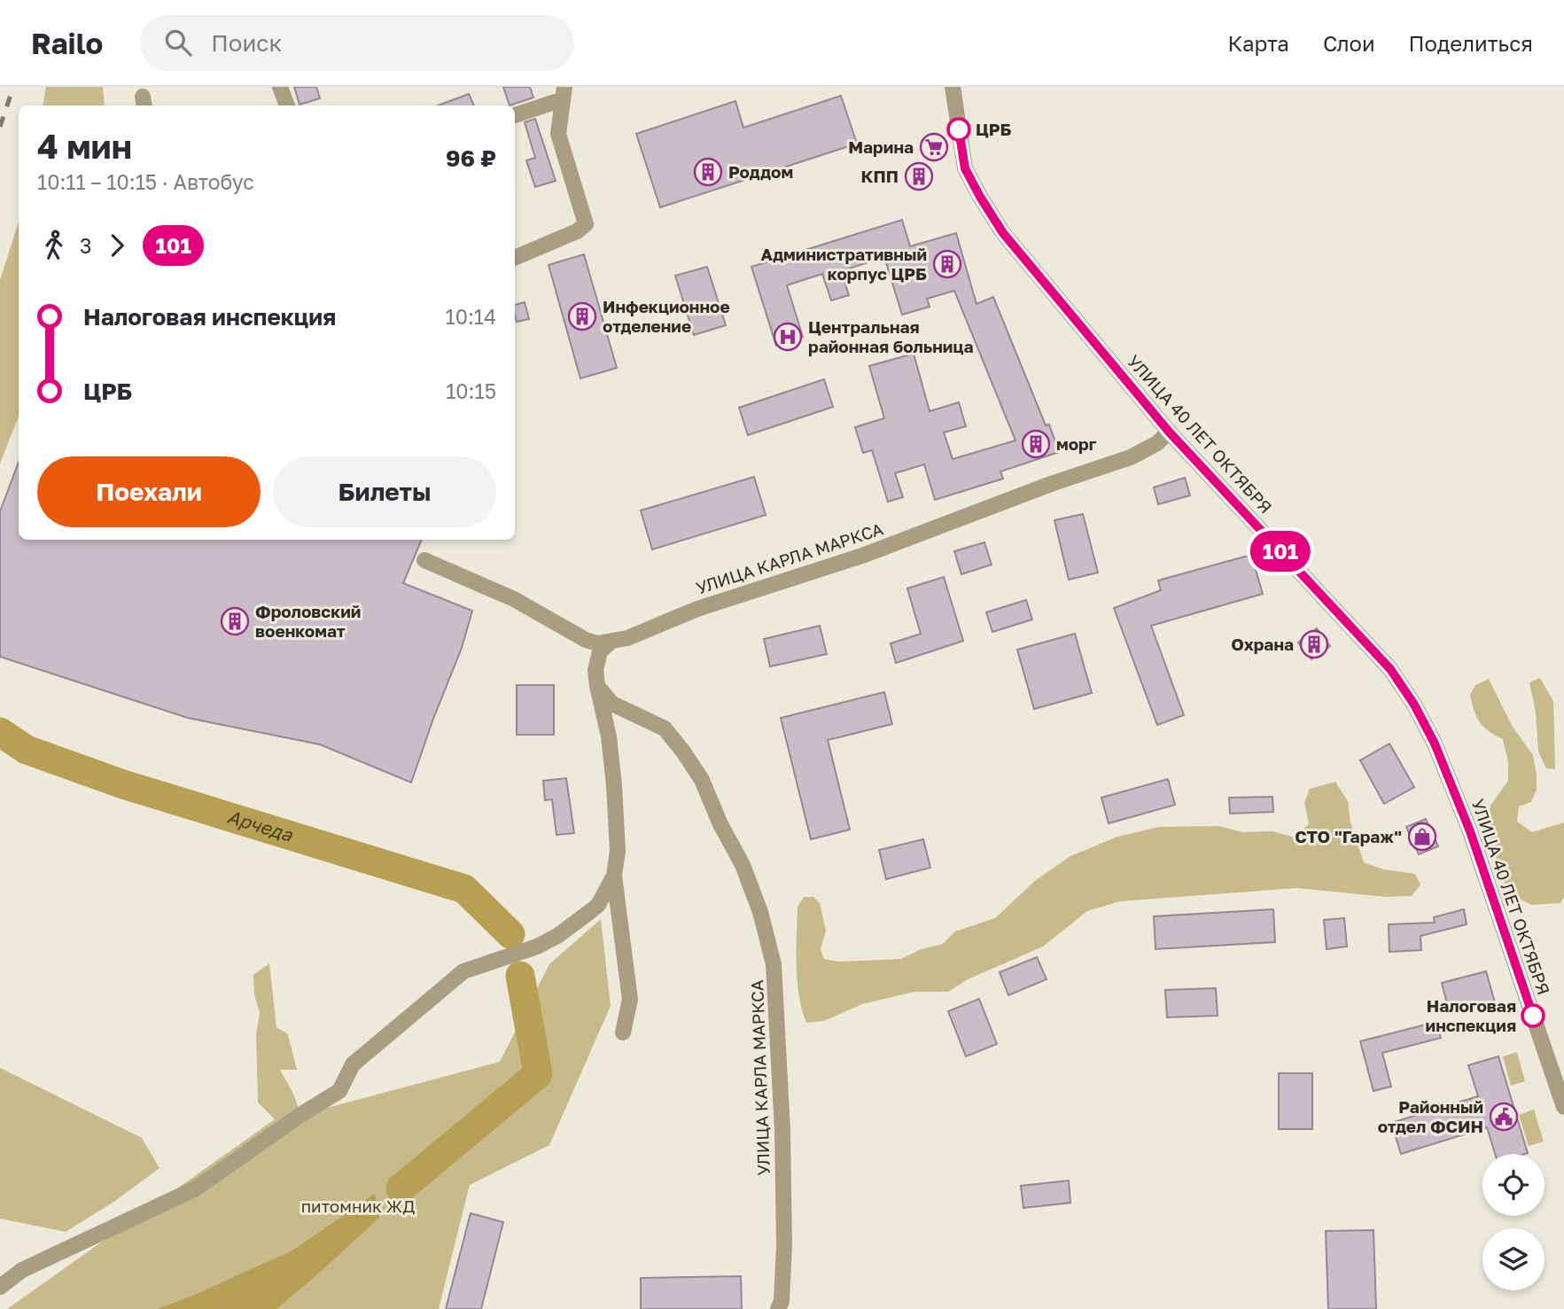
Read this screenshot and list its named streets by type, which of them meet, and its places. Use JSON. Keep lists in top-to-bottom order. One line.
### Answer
{"streets":{"street":["УЛИЦА 40 ЛЕТ ОКТЯБРЯ","УЛИЦА КАРЛА МАРКСА"]},"crossings":[["УЛИЦА 40 ЛЕТ ОКТЯБРЯ","УЛИЦА КАРЛА МАРКСА"]],"water":["Арчеда"],"parks":["питомник ЖД"],"places":{"other":["ЦРБ","Налоговая инспекция"],"supermarket":["Марина"],"building":["Роддом","КПП","Административный корпус ЦРБ","Инфекционное отделение","морг","Фроловский военкомат","Охрана"],"hospital":["Центральная районная больница"],"shop":["СТО \"Гараж\""],"public building":["Районный отдел ФСИН"]},"lines":["bus line 101"],"page":{"header":"Railo","search":"Поиск","nav":["Карта","Слои","Поделиться"],"on_map":"101","heading":["4 мин","10:11 – 10:15 · Автобус","96 ₽"],"legs":["3","101"],"list":[{"name":"Налоговая инспекция","value":"10:14"},{"name":"ЦРБ","value":"10:15"}],"buttons":["Поехали","Билеты"]}}
